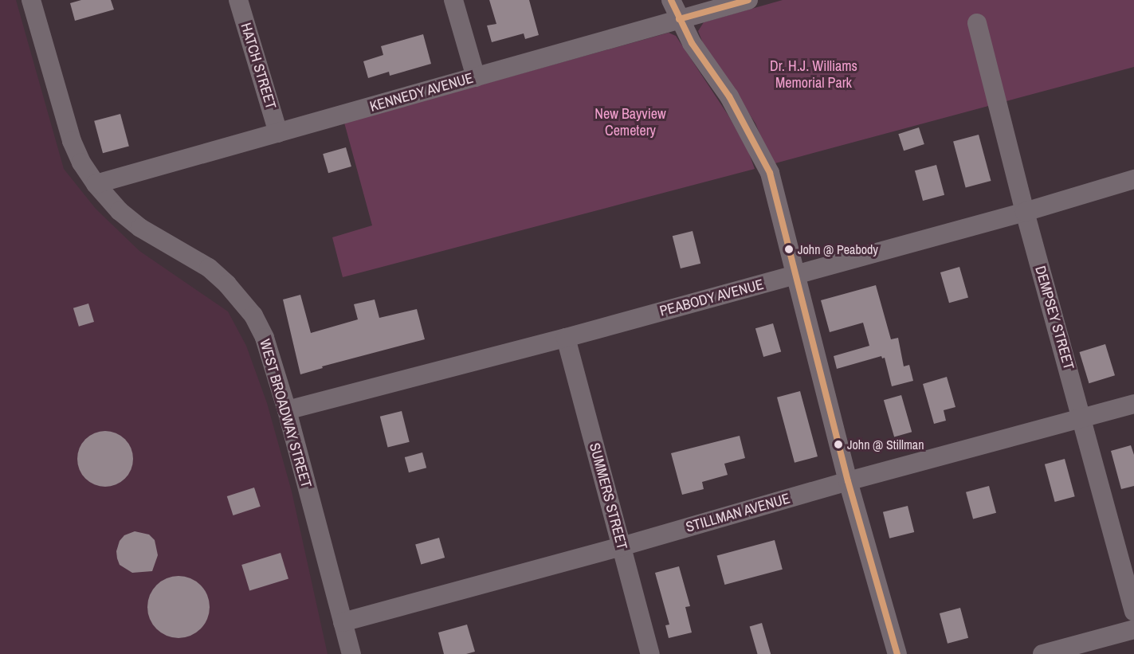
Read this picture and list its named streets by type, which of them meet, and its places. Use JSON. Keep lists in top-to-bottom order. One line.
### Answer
{"streets":{"street":["HATCH STREET","KENNEDY AVENUE","PEABODY AVENUE","DEMPSEY STREET","WEST BROADWAY STREET","SUMMERS STREET","STILLMAN AVENUE"]},"crossings":[["HATCH STREET","KENNEDY AVENUE"],["KENNEDY AVENUE","WEST BROADWAY STREET"],["PEABODY AVENUE","DEMPSEY STREET"],["PEABODY AVENUE","WEST BROADWAY STREET"],["PEABODY AVENUE","SUMMERS STREET"],["DEMPSEY STREET","STILLMAN AVENUE"],["WEST BROADWAY STREET","STILLMAN AVENUE"],["SUMMERS STREET","STILLMAN AVENUE"]],"parks":["Dr. H.J. Williams Memorial Park","New Bayview Cemetery"],"places":["John @ Peabody","John @ Stillman"]}
